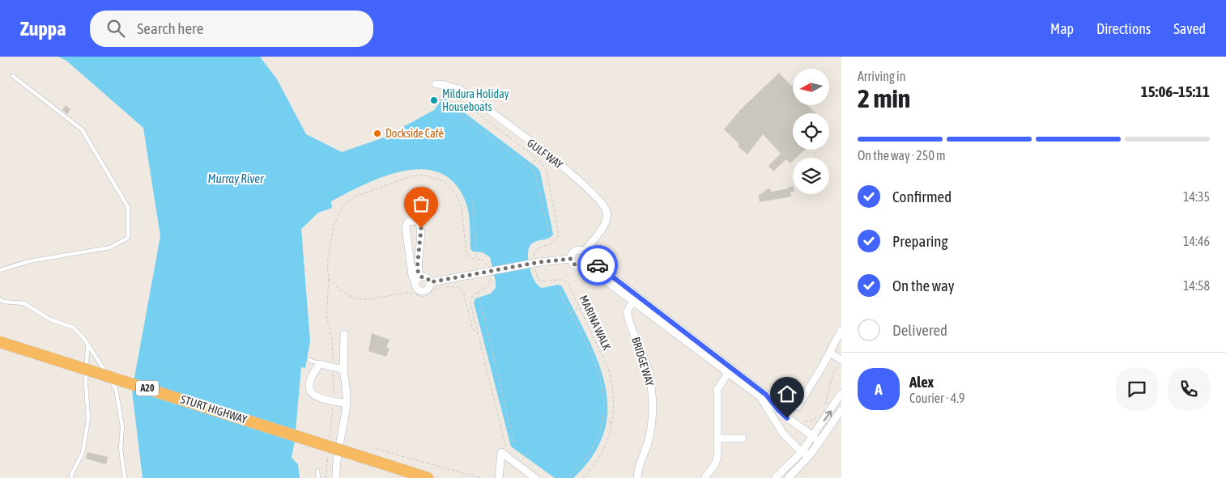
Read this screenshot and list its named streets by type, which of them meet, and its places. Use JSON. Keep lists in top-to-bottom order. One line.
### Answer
{"streets":{"highway":["A20","STURT HIGHWAY"],"street":["GULF WAY","BRIDGE WAY"],"path":["MARINA WALK"]},"water":["Murray River"],"places":["Mildura Holiday Houseboats","Dockside Café"],"north":"left","page":{"header":"Zuppa","search":"Search here","nav":["Map","Directions","Saved"],"heading":["2 min","Arriving in","15:06–15:11"],"panel":["Alex","Courier · 4.9"],"bar":"On the way · 250 m","list":[["Confirmed","14:35"],["Preparing","14:46"],["On the way","14:58"],"Delivered"],"round":"A"}}
